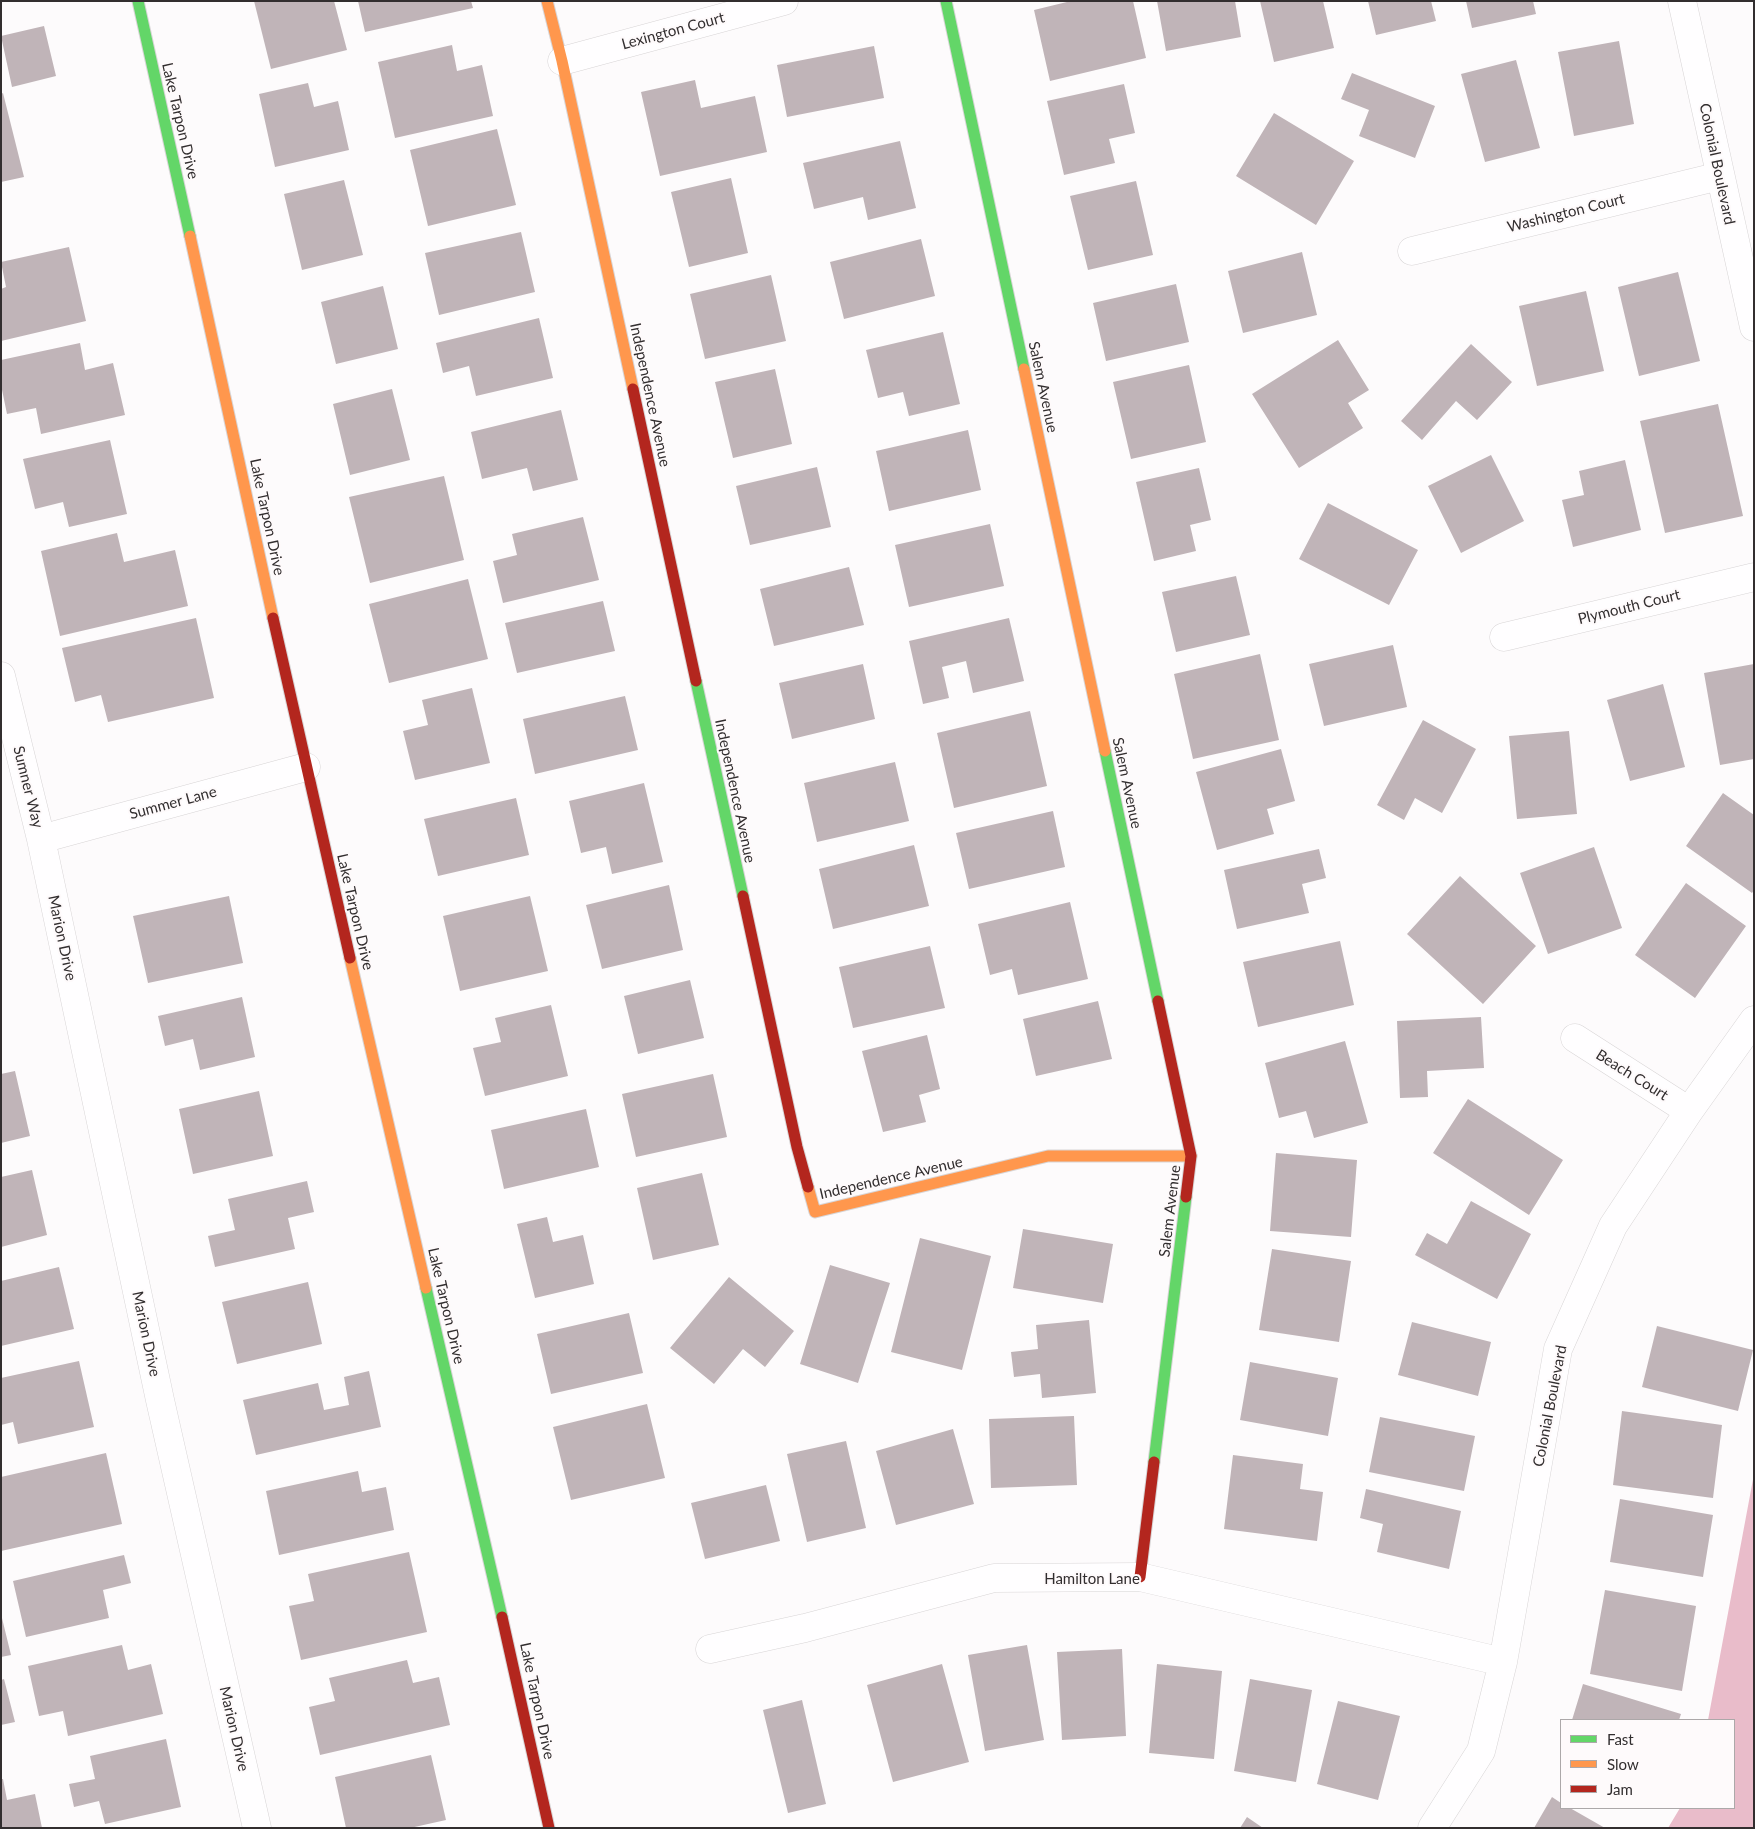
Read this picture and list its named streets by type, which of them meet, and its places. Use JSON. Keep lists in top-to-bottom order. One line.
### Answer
{"streets":{"street":["Lexington Court","Lake Tarpon Drive","Colonial Boulevard","Washington Court","Salem Avenue","Independence Avenue","Plymouth Court","Sumner Way","Summer Lane","Marion Drive","Beach Court","Hamilton Lane"]},"crossings":[["Lexington Court","Independence Avenue"],["Lake Tarpon Drive","Summer Lane"],["Colonial Boulevard","Washington Court"],["Colonial Boulevard","Beach Court"],["Colonial Boulevard","Hamilton Lane"],["Salem Avenue","Independence Avenue"],["Salem Avenue","Hamilton Lane"],["Sumner Way","Summer Lane"],["Sumner Way","Marion Drive"],["Summer Lane","Marion Drive"]],"legend":["Fast","Slow","Jam"]}
